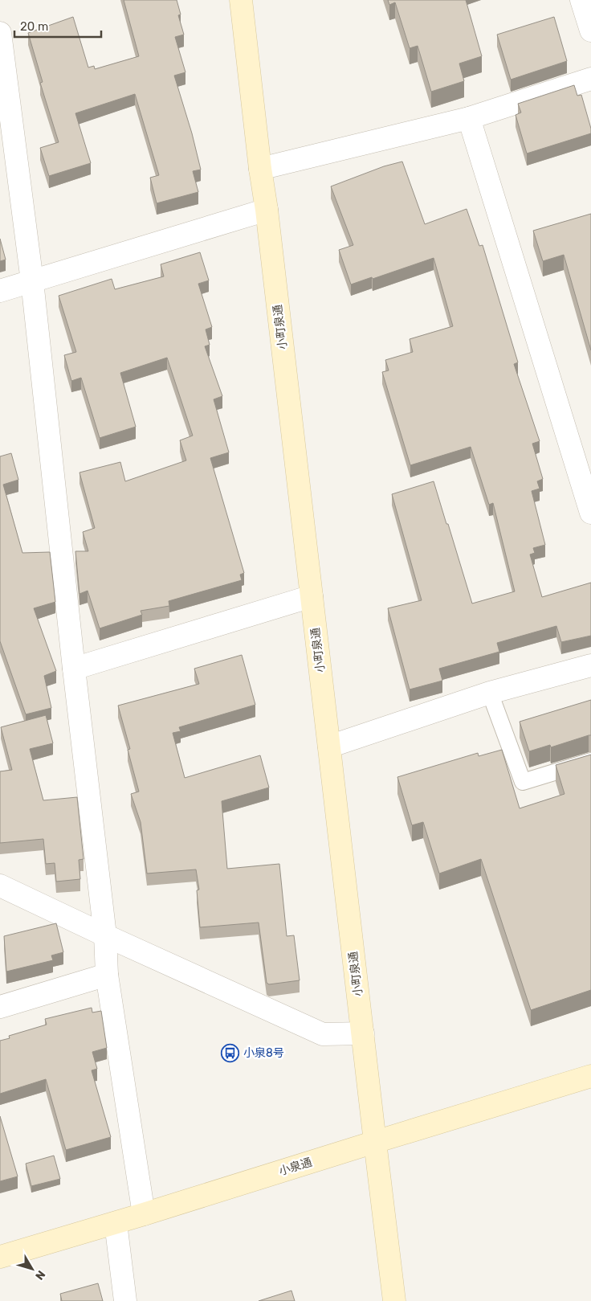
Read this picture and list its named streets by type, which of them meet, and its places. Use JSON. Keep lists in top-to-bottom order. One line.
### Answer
{"streets":{"street":["小町泉通","小泉通"]},"crossings":[["小町泉通","小泉通"]],"places":{"bus stop":["小泉8号"]},"scale_bar":"20 m","north":"bottom right"}
